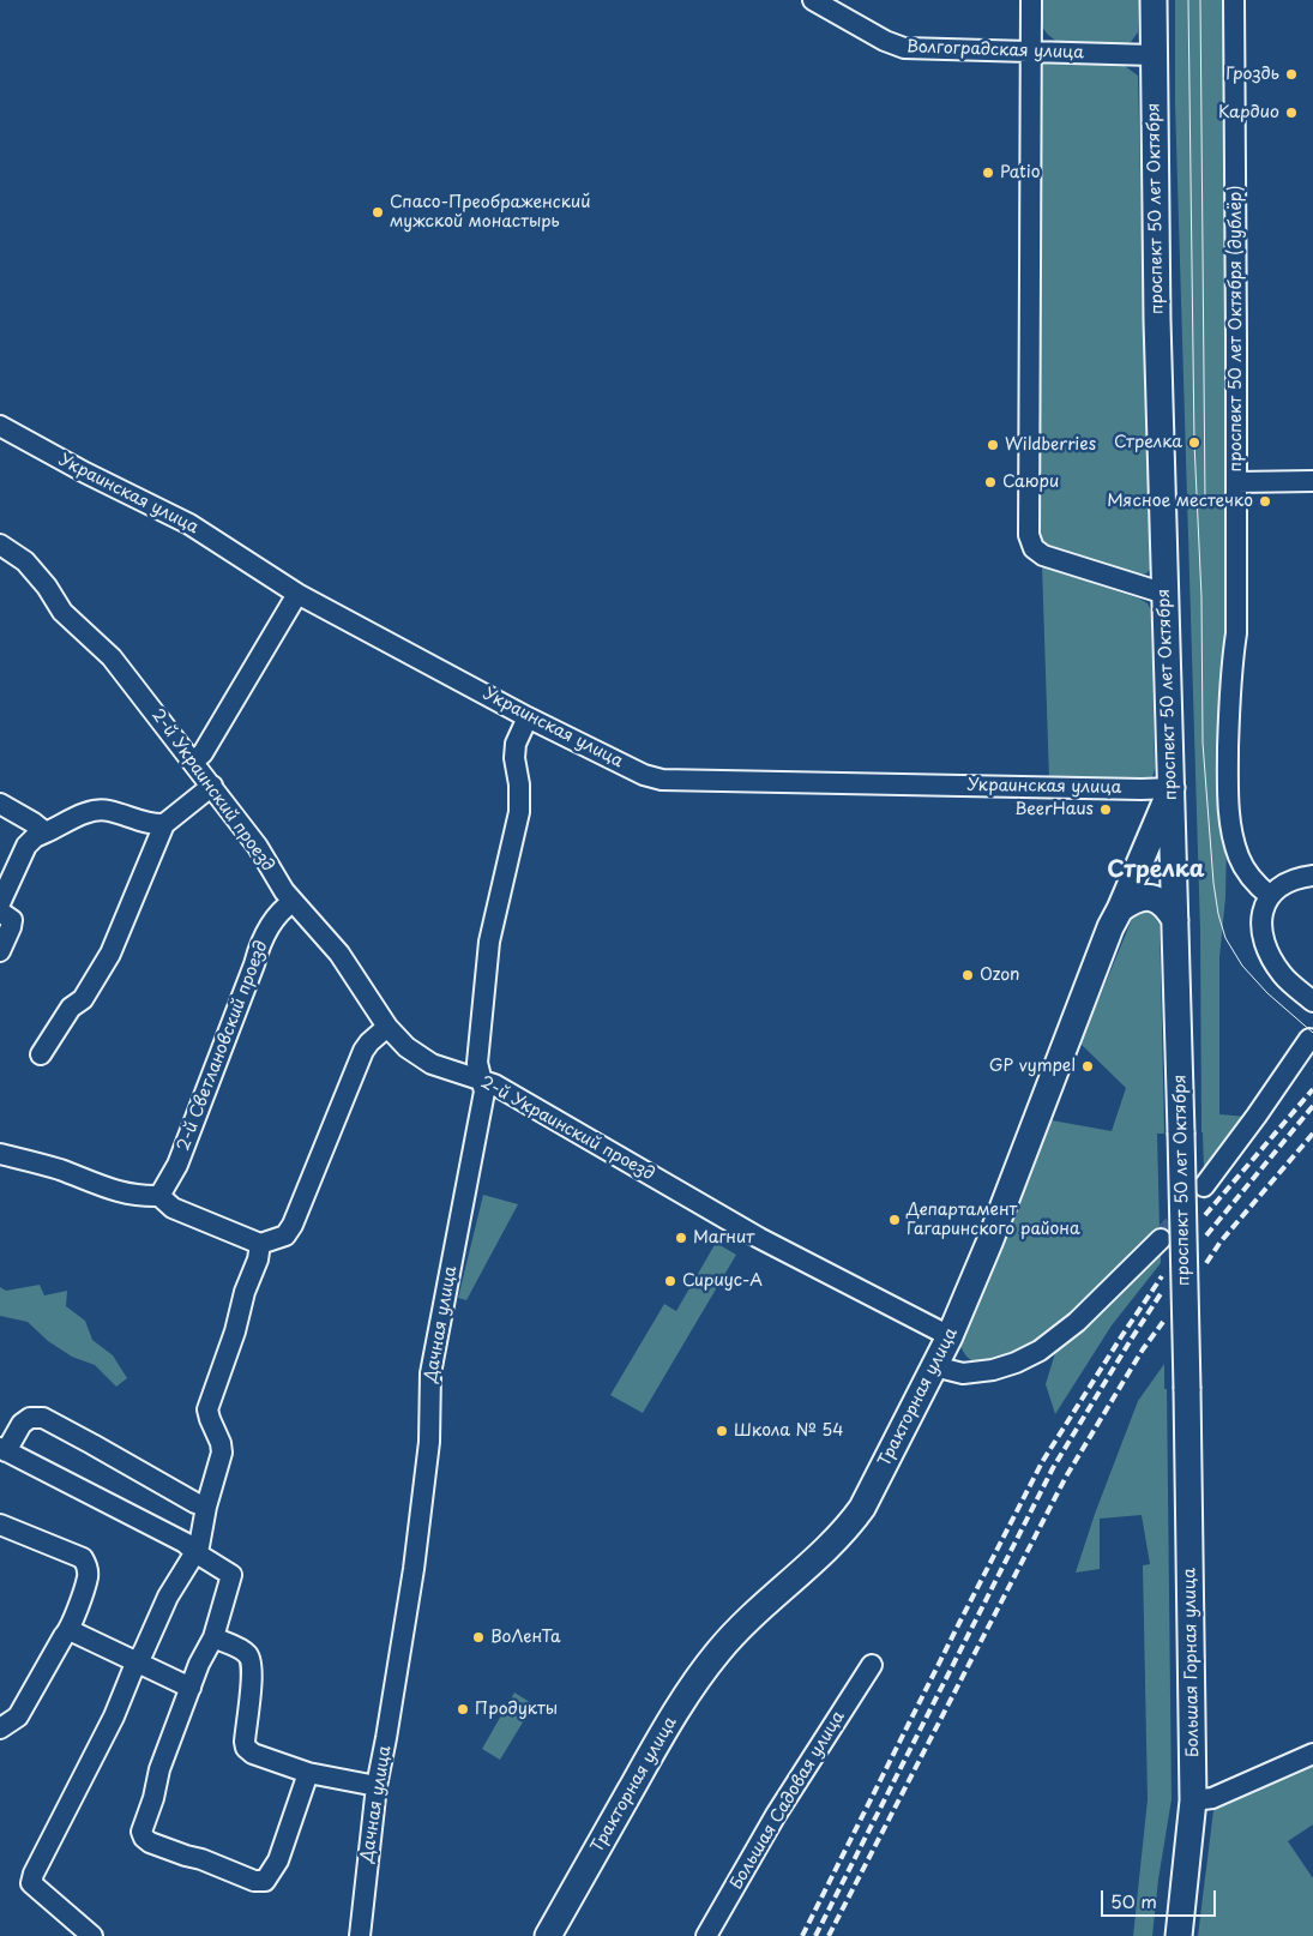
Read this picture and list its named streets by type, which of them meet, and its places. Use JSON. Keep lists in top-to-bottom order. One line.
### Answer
{"streets":{"main road":["проспект 50 лет Октября","Тракторная улица","Большая Горная улица"],"street":["Волгоградская улица","проспект 50 лет Октября (дублёр)","Украинская улица","2-й Украинский проезд","2-й Светлановский проезд","Дачная улица","Большая Садовая улица"]},"crossings":[["Волгоградская улица","проспект 50 лет Октября"],["проспект 50 лет Октября","Украинская улица"],["проспект 50 лет Октября","Тракторная улица"],["проспект 50 лет Октября","Большая Горная улица"],["Украинская улица","Дачная улица"],["Украинская улица","Тракторная улица"],["2-й Украинский проезд","2-й Светлановский проезд"],["2-й Украинский проезд","Дачная улица"],["2-й Украинский проезд","Тракторная улица"]],"districts":["Стрелка"],"places":["Гроздь","Кардио","Patio","Спасо-Преображенский мужской монастырь","Стрелка","Wildberries","Саюри","Мясное местечко","BeerHaus","Ozon","GP vympel","Департамент Гагаринского района","Магнит","Сириус-А","Школа № 54","ВоЛенТа","Продукты"],"scale_bar":"50 m"}
